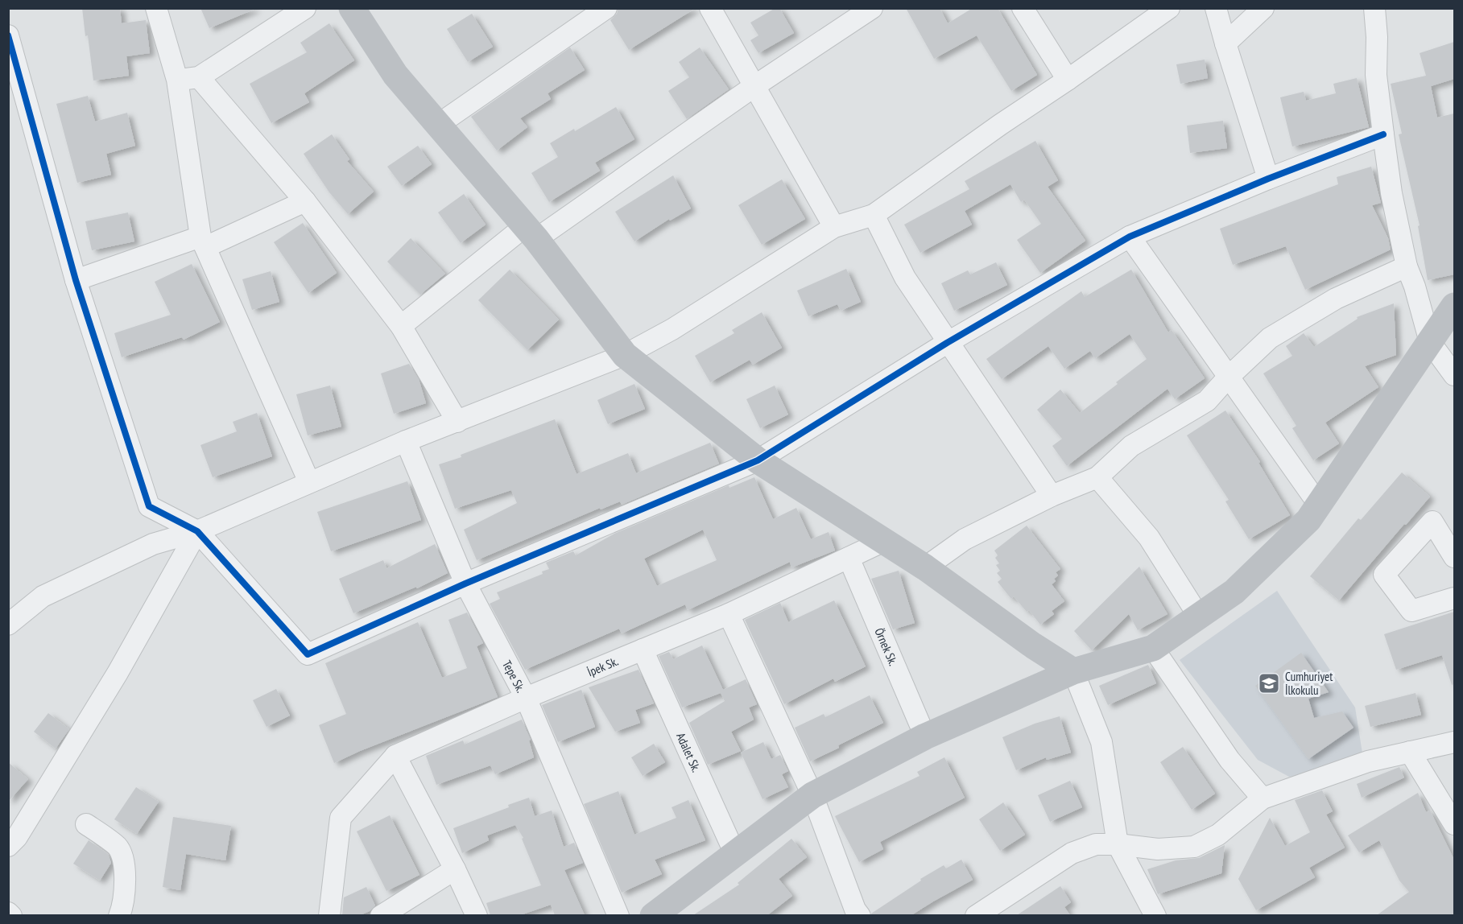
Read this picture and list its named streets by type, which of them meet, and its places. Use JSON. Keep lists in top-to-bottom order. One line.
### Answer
{"streets":{"street":["Örnek Sk.","İpek Sk.","Tepe Sk.","Adalet Sk."]},"crossings":[["Örnek Sk.","İpek Sk."],["İpek Sk.","Tepe Sk."],["İpek Sk.","Adalet Sk."]],"places":{"school or university":["Cumhuriyet İlkokulu"]}}
